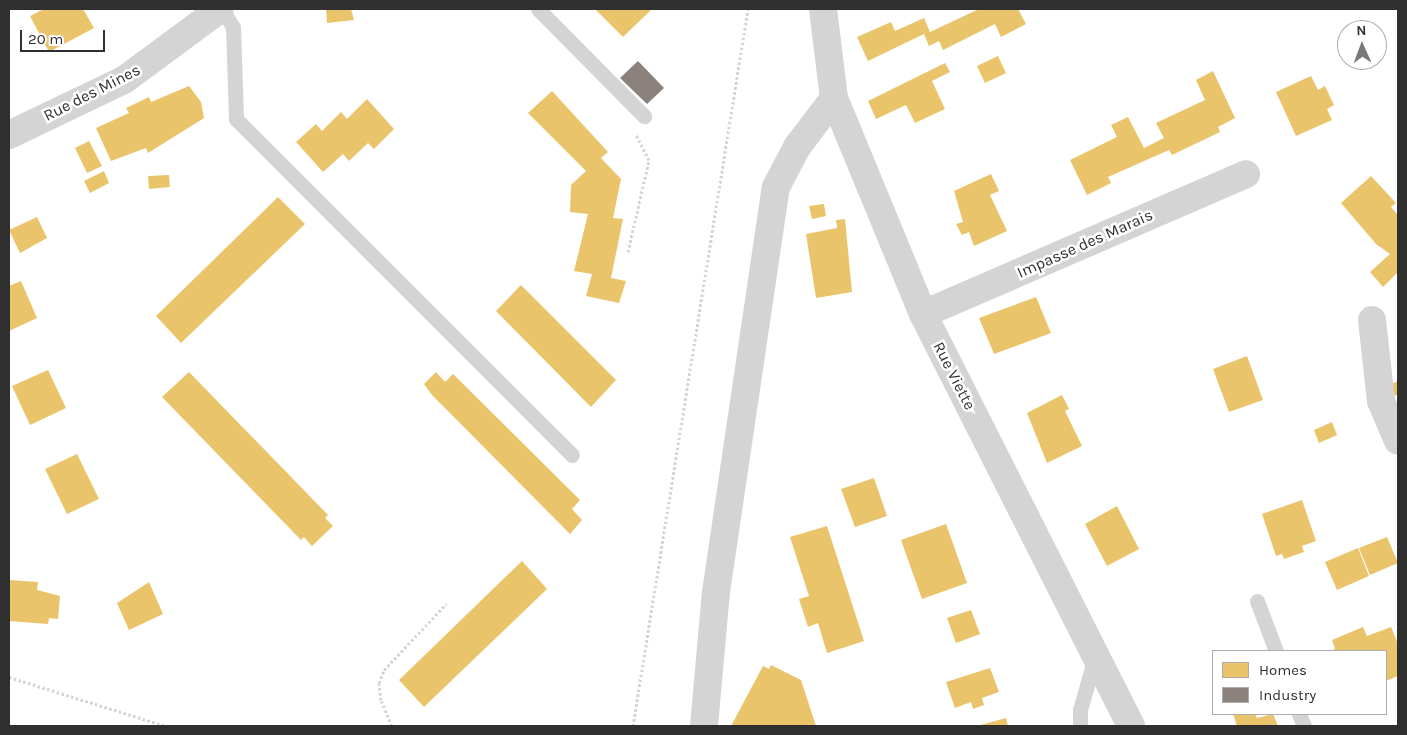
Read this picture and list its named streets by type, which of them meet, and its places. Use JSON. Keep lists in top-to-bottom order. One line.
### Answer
{"streets":{"street":["Rue des Mines","Impasse des Marais","Rue Viette"]},"crossings":[["Impasse des Marais","Rue Viette"]],"legend":["Homes","Industry"],"scale_bar":"20 m","north":"top"}
